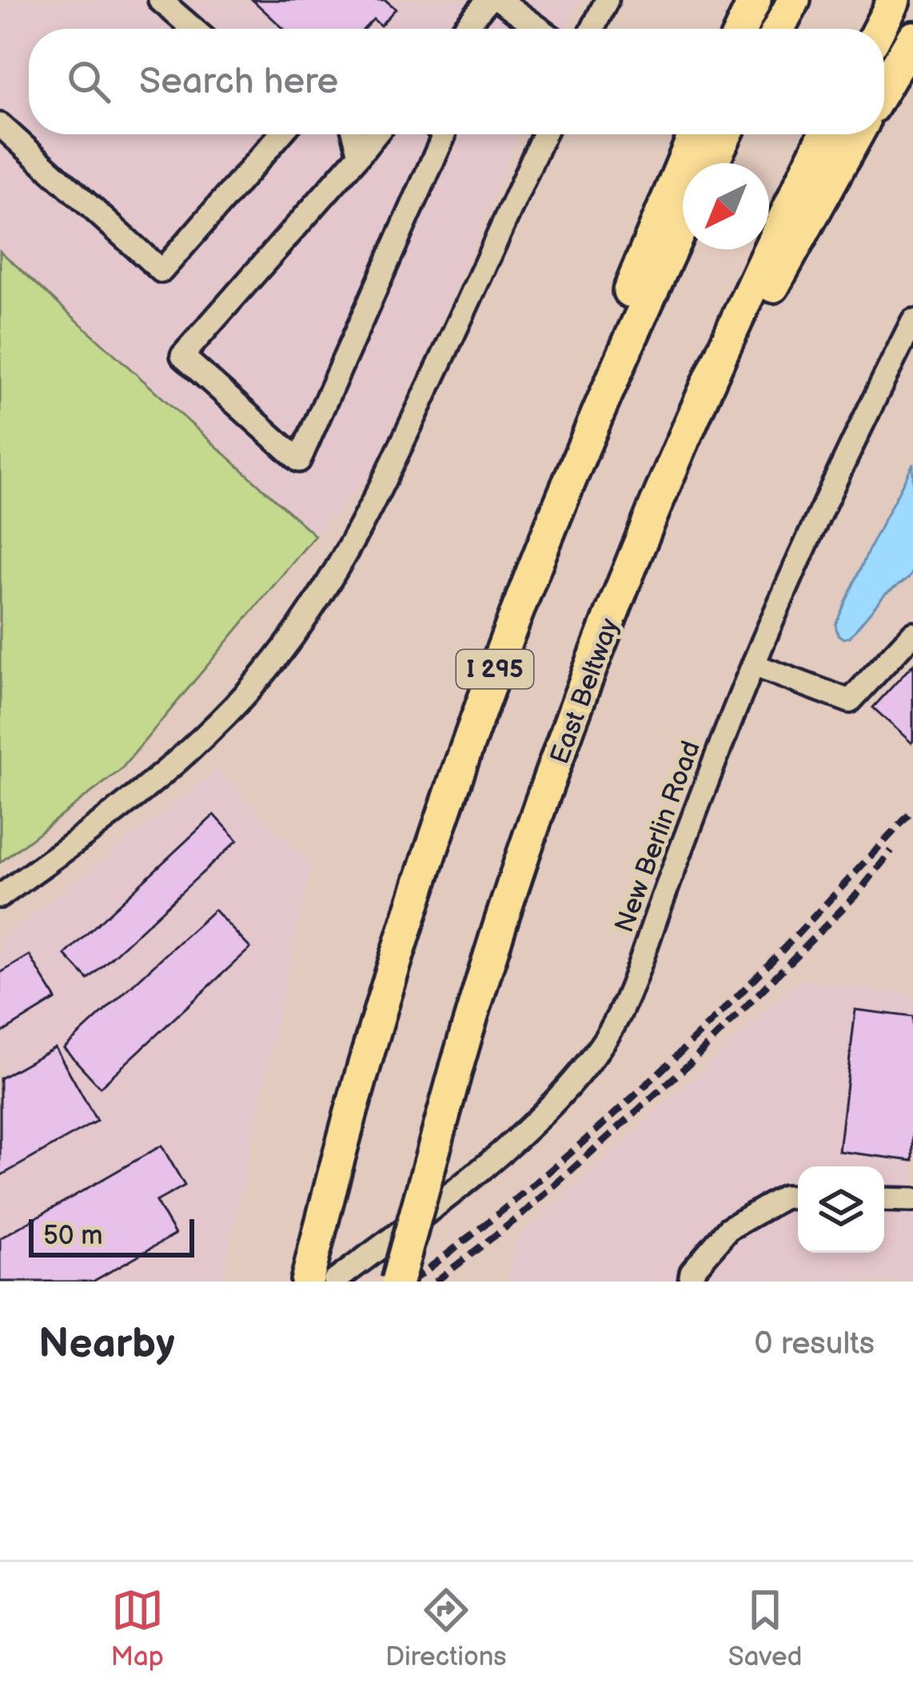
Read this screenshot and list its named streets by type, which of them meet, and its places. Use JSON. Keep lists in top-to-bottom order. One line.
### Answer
{"streets":{"highway":["I 295","East Beltway"],"street":["New Berlin Road"]},"scale_bar":"50 m","north":"bottom left","page":{"search":"Search here","scale":"50 m","heading":["Nearby","0 results"],"nav":["Map","Directions","Saved"]}}
